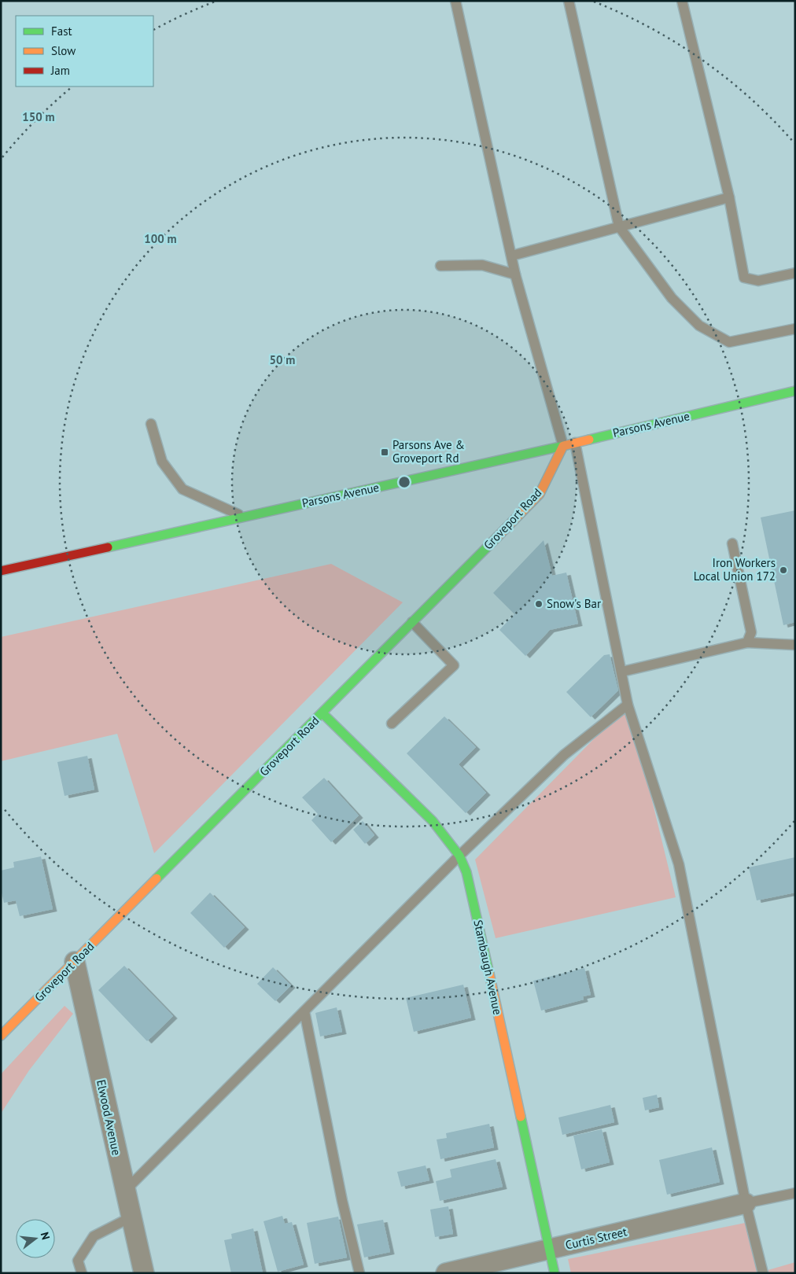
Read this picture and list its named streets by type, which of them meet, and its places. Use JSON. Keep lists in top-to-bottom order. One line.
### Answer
{"streets":{"street":["Parsons Avenue","Groveport Road","Stambaugh Avenue","Elwood Avenue","Curtis Street"]},"crossings":[["Parsons Avenue","Groveport Road"],["Groveport Road","Stambaugh Avenue"],["Groveport Road","Elwood Avenue"],["Stambaugh Avenue","Curtis Street"]],"places":{"transit":["Parsons Ave & Groveport Rd"],"other":["Iron Workers Local Union 172","Snow's Bar"]},"legend":["Fast","Slow","Jam"],"north":"right","rings":["150 m","100 m","50 m"]}
